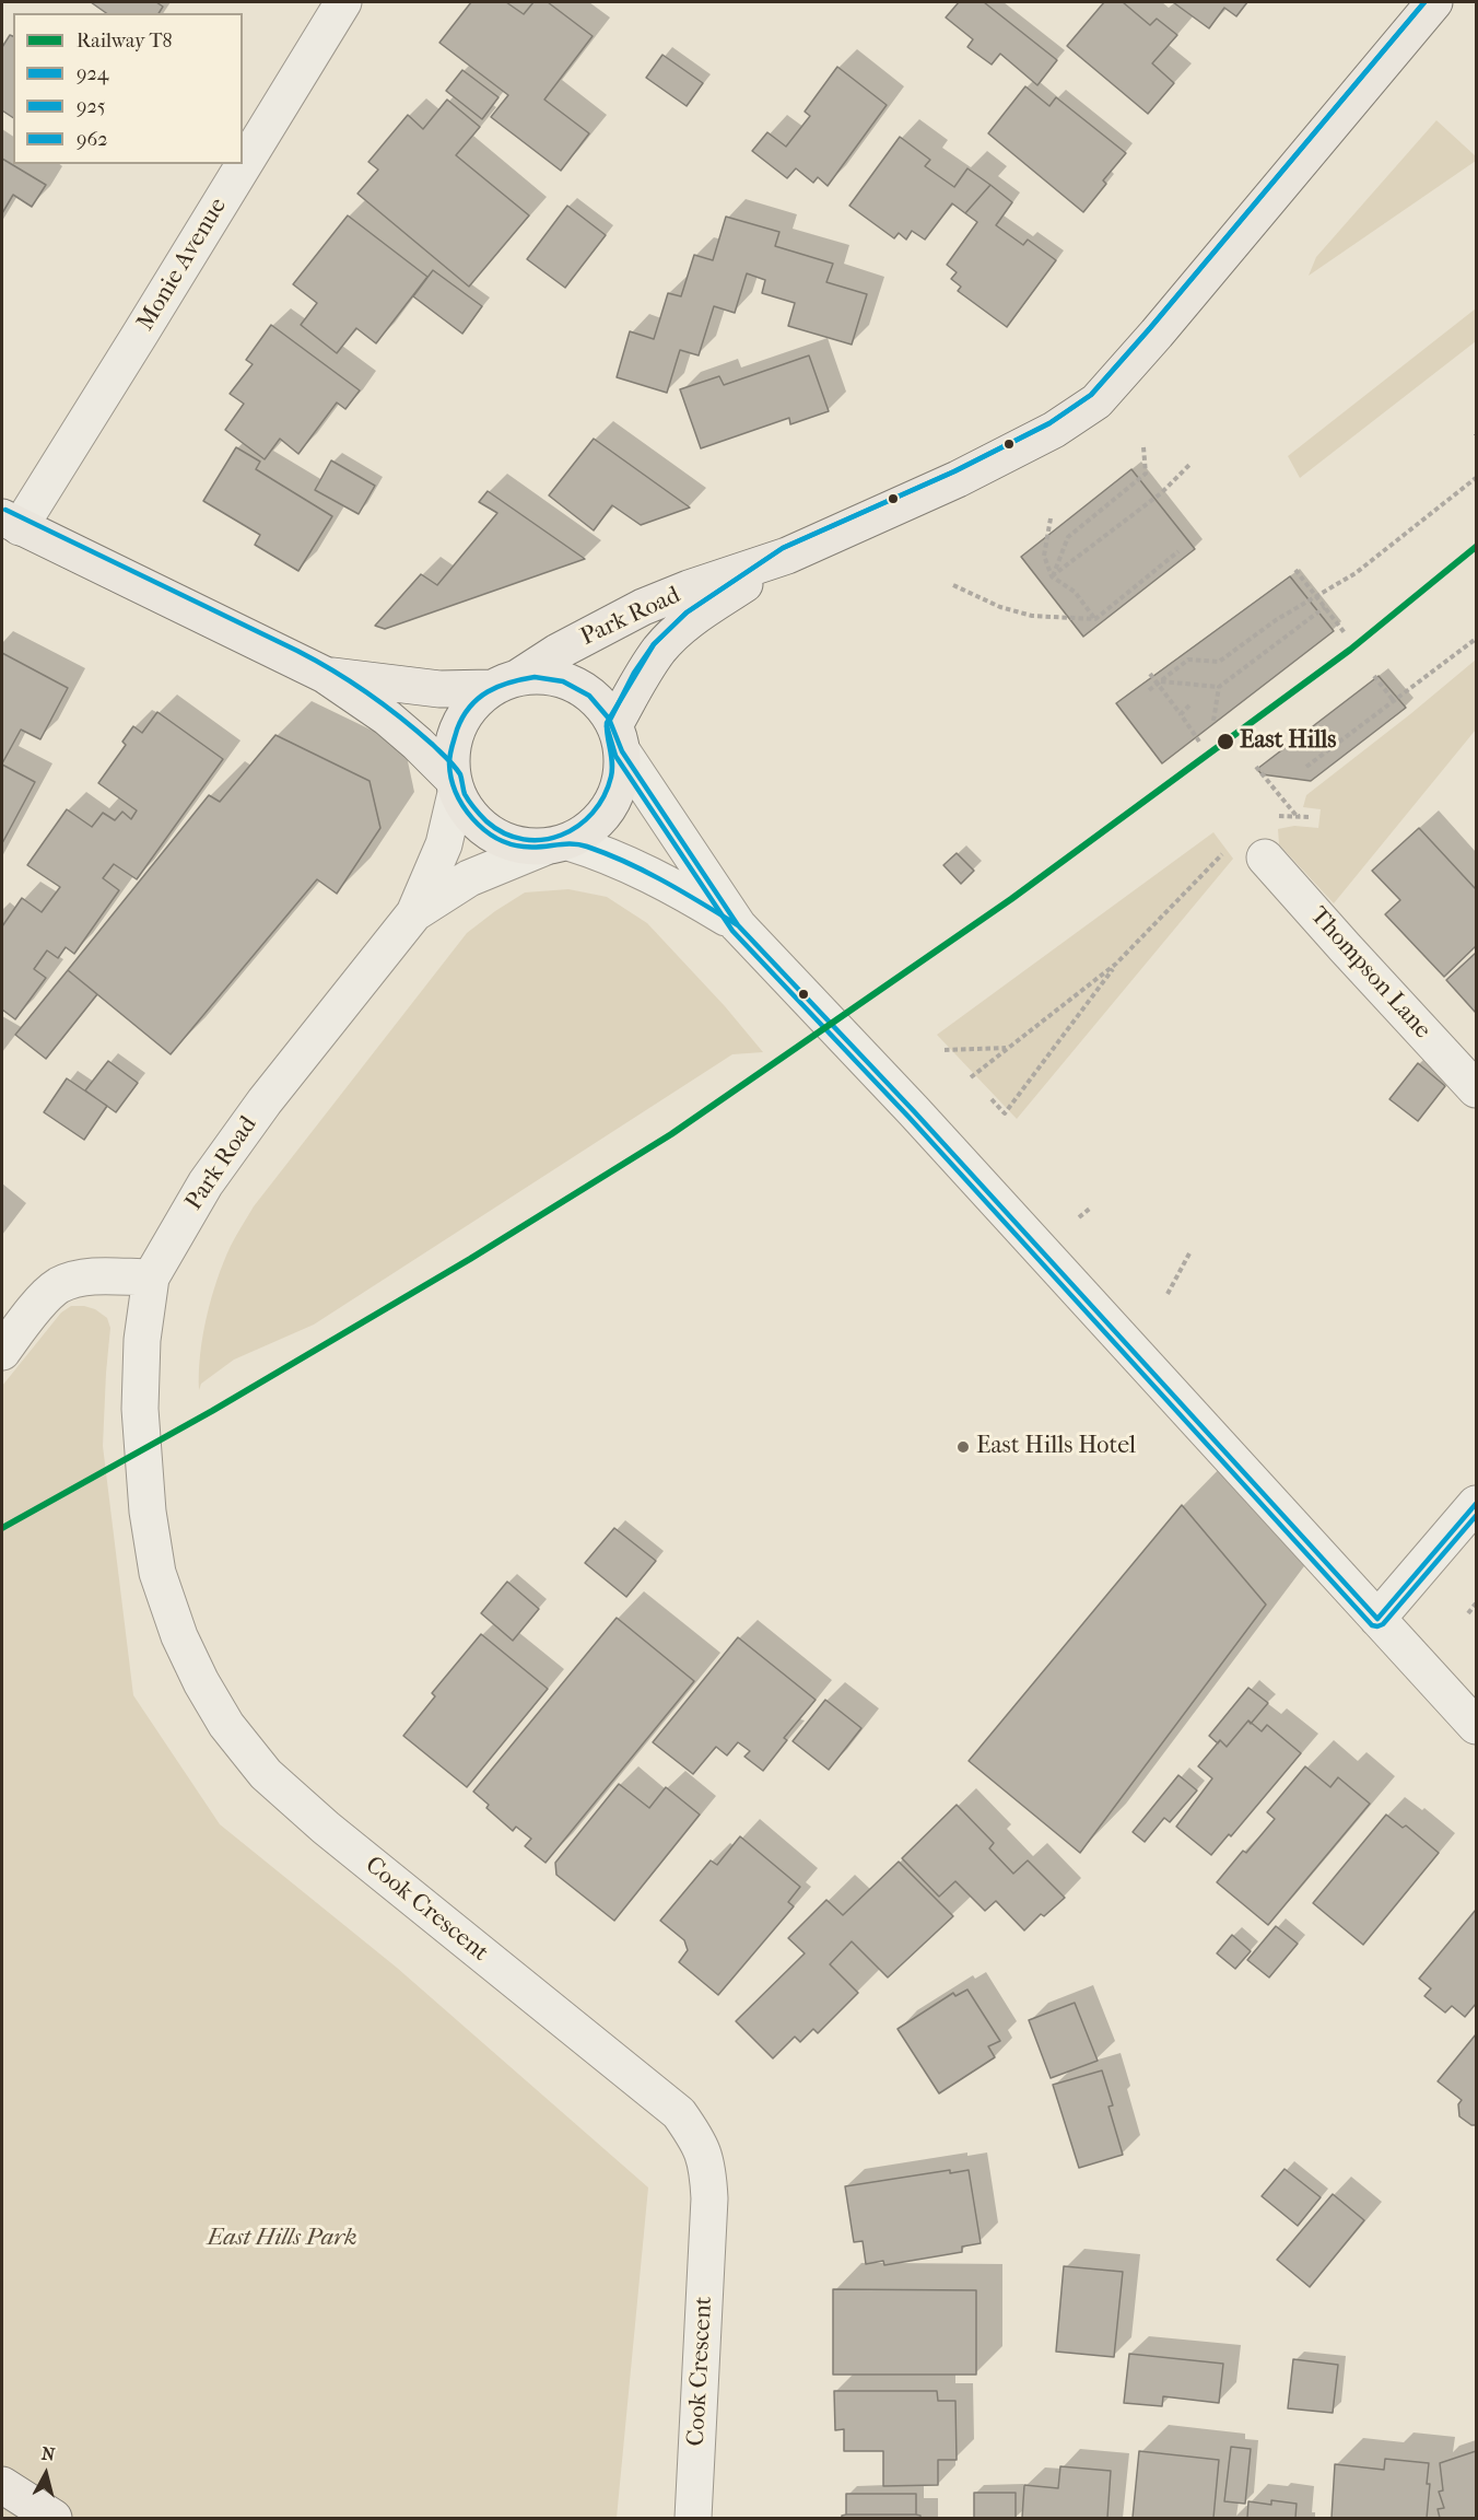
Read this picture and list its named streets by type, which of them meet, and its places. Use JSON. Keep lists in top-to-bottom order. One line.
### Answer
{"streets":{"main road":["Park Road"],"street":["Monie Avenue","Thompson Lane","Cook Crescent"]},"crossings":[["Park Road","Cook Crescent"]],"parks":["East Hills Park"],"places":["East Hills","East Hills Hotel"],"lines":["transit line 925","transit line 962","rail line T8","transit line 924"],"legend":["Railway T8","924","925","962"],"north":"top"}
